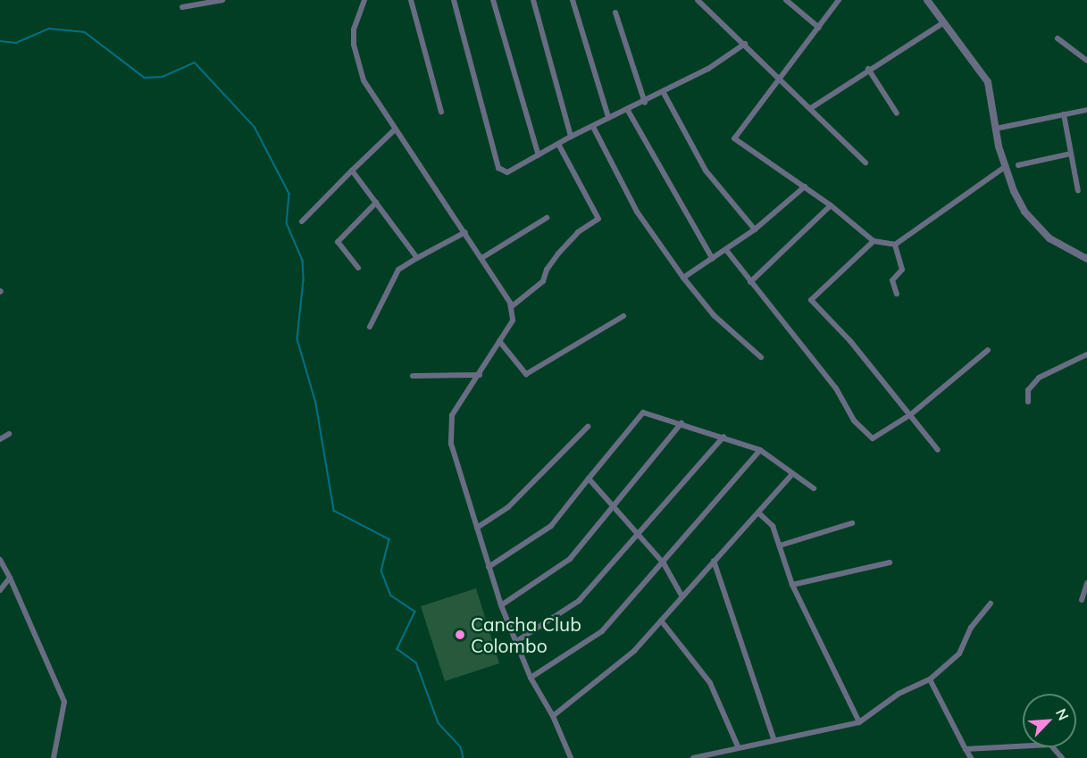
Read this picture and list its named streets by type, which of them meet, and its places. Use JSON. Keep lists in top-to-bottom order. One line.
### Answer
{"places":["Cancha Club Colombo"],"north":"top right"}
